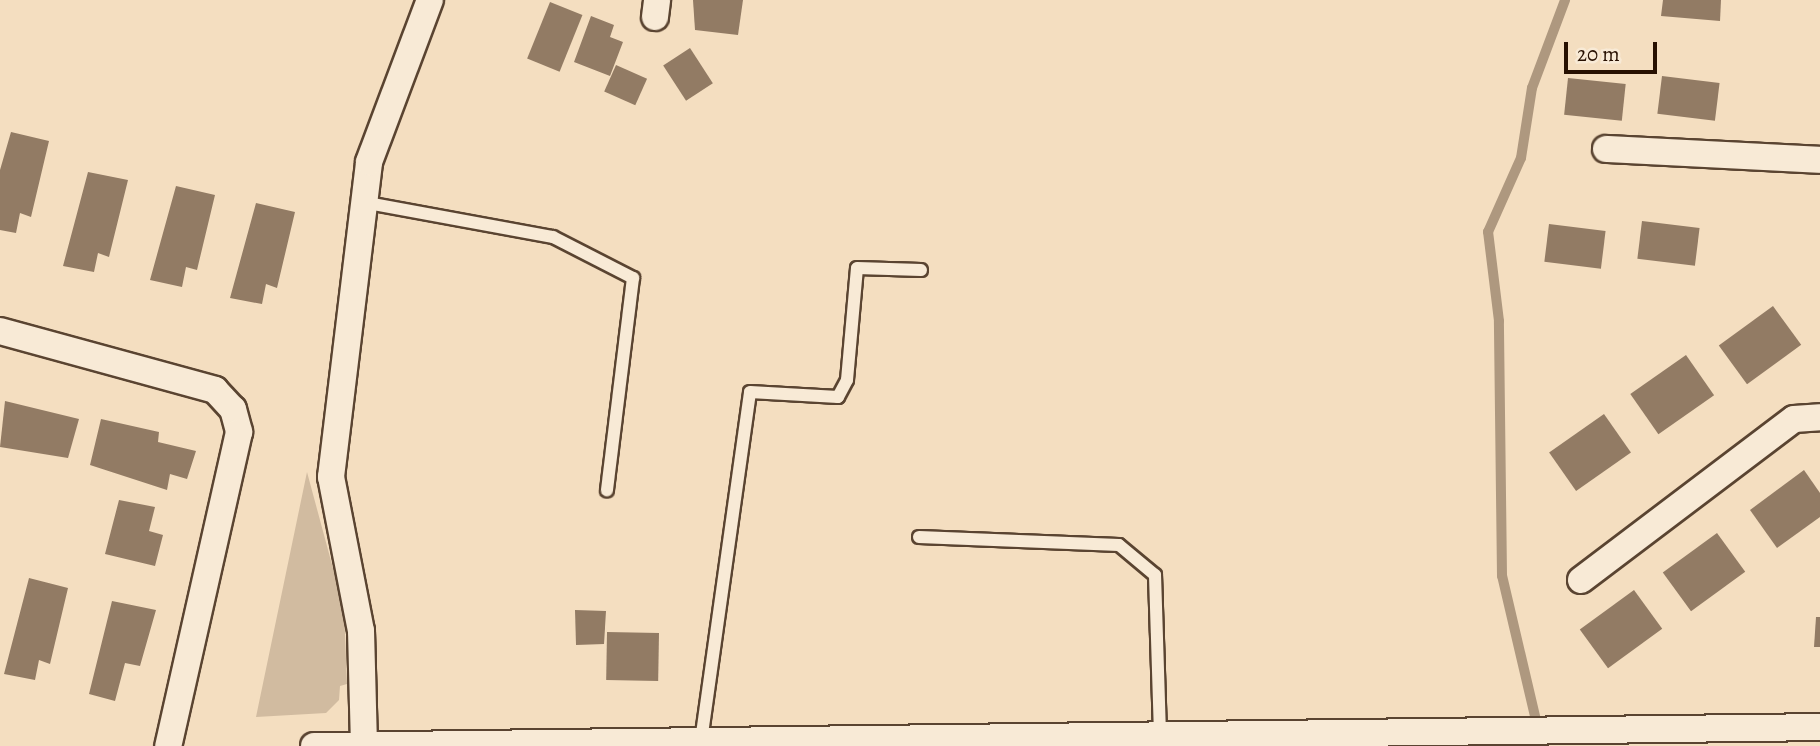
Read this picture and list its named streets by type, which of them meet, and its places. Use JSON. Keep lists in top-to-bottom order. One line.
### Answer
{"scale_bar":"20 m"}
